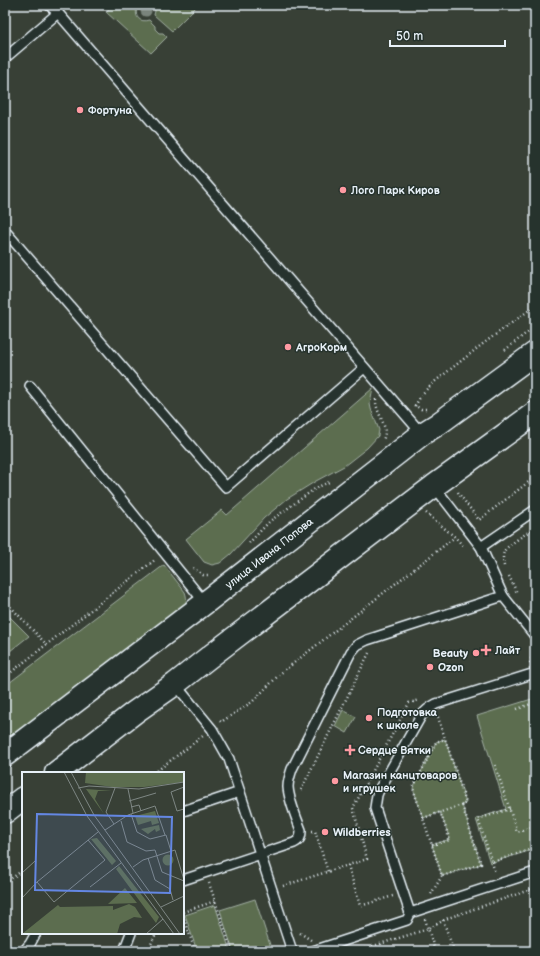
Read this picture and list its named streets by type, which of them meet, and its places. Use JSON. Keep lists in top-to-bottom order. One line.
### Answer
{"streets":{"main road":["улица Ивана Попова"]},"places":{"other":["Фортуна","Лого Парк Киров","АгроКорм","Beauty","Ozon","Подготовка к школе","Магазин канцтоваров и игрушек","Wildberries"],"health":["Лайт","Сердце Вятки"]},"scale_bar":"50 m"}
